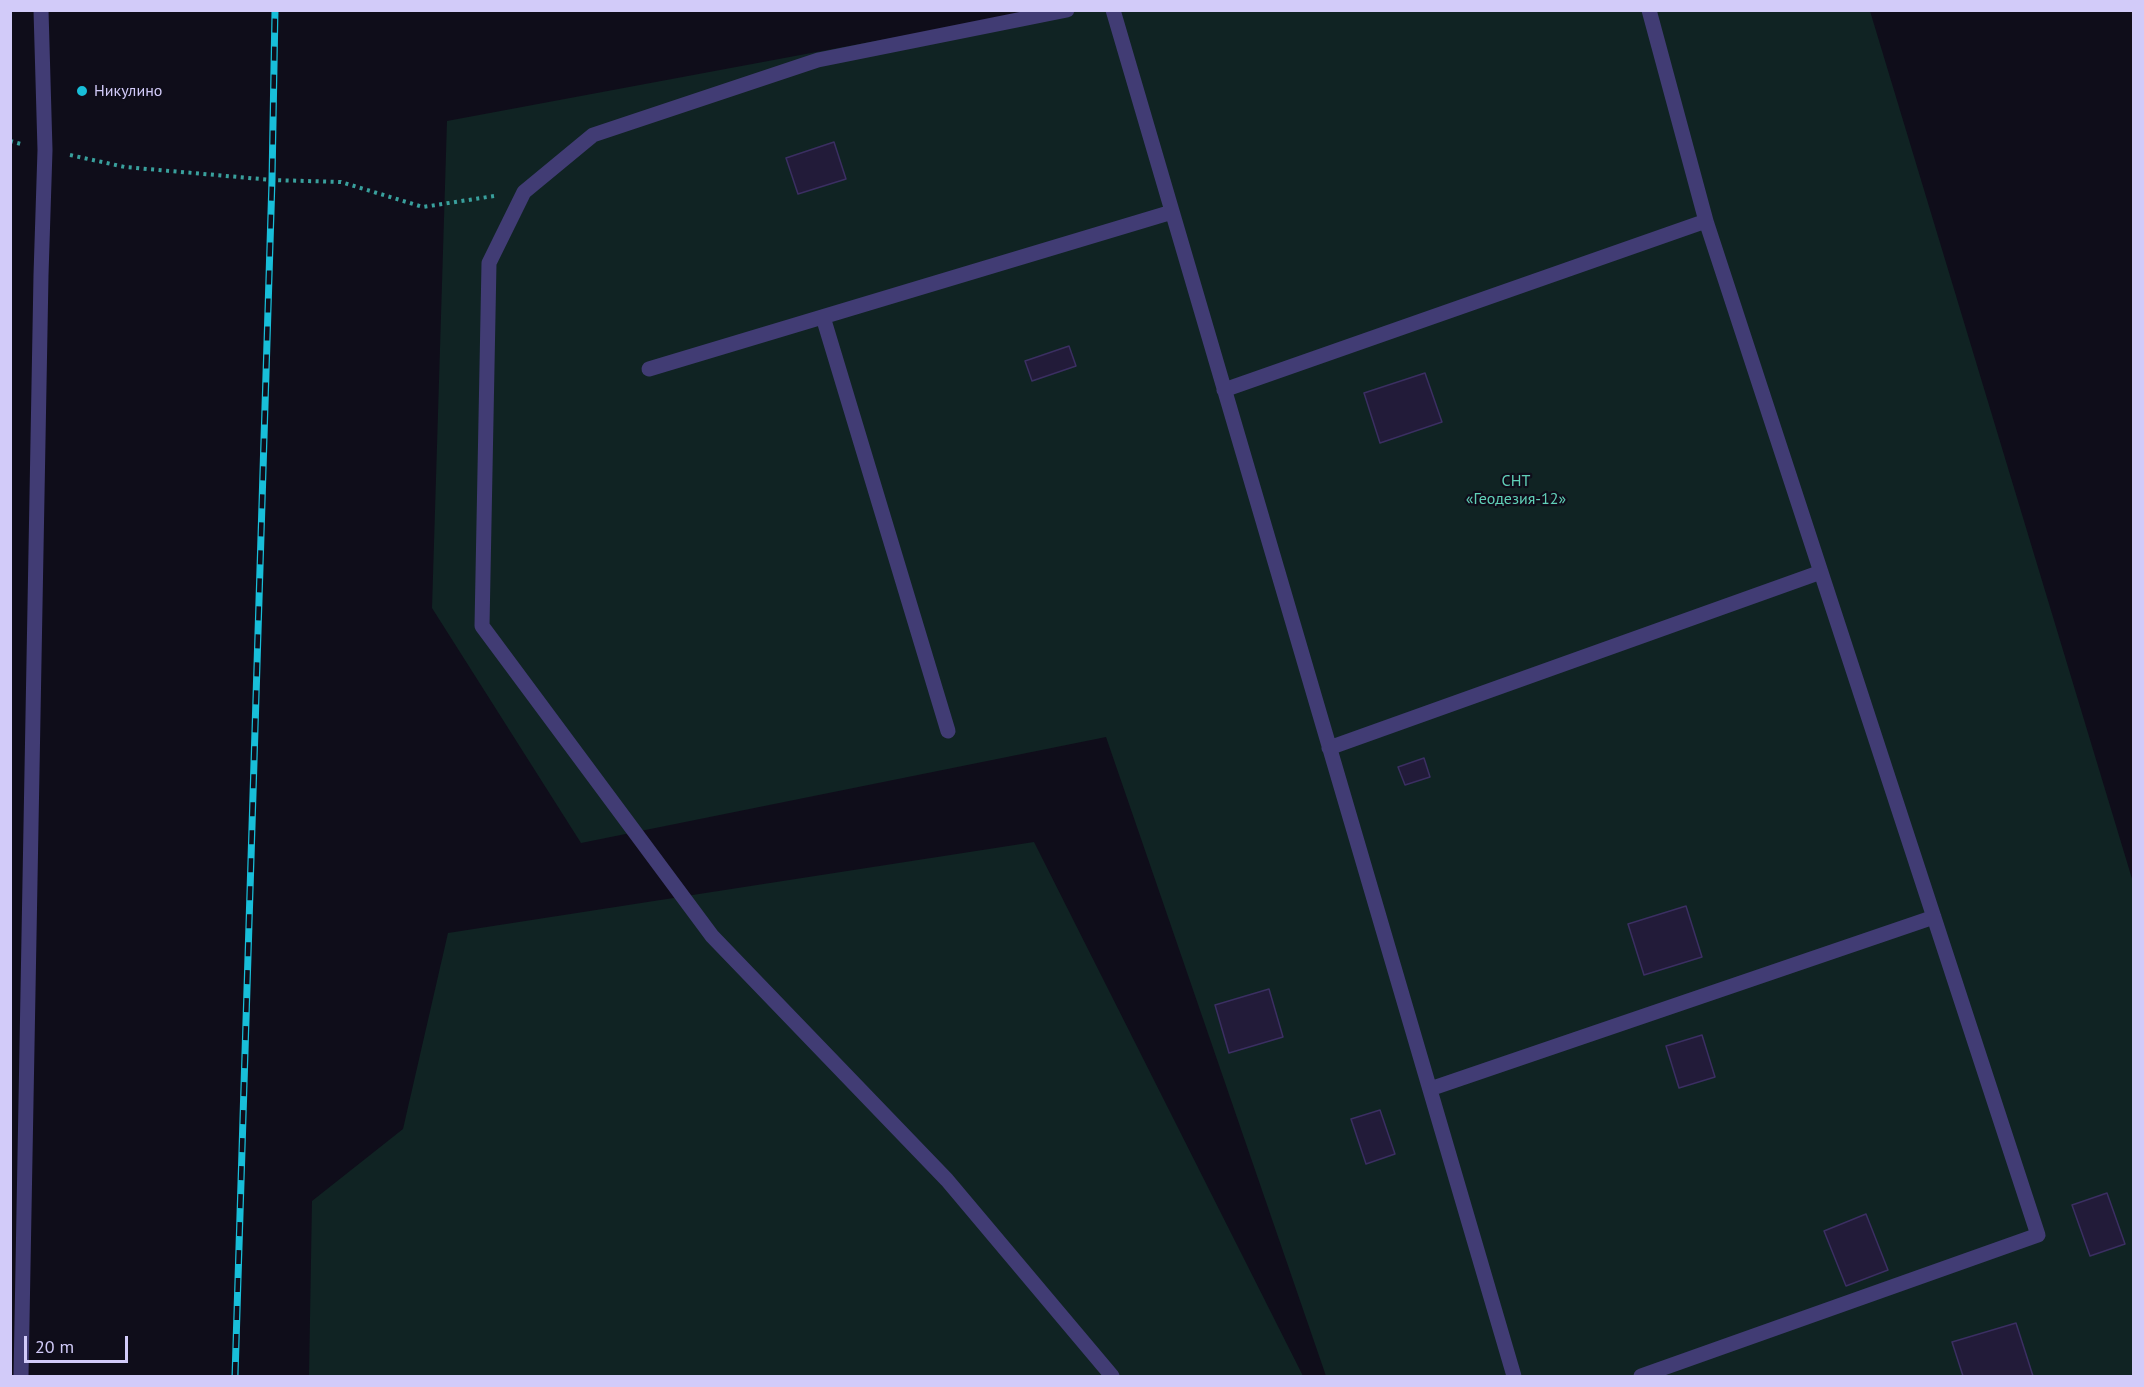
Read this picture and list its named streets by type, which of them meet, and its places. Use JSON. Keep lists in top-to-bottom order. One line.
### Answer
{"parks":["СНТ «Геодезия-12»"],"places":["Никулино"],"scale_bar":"20 m"}
